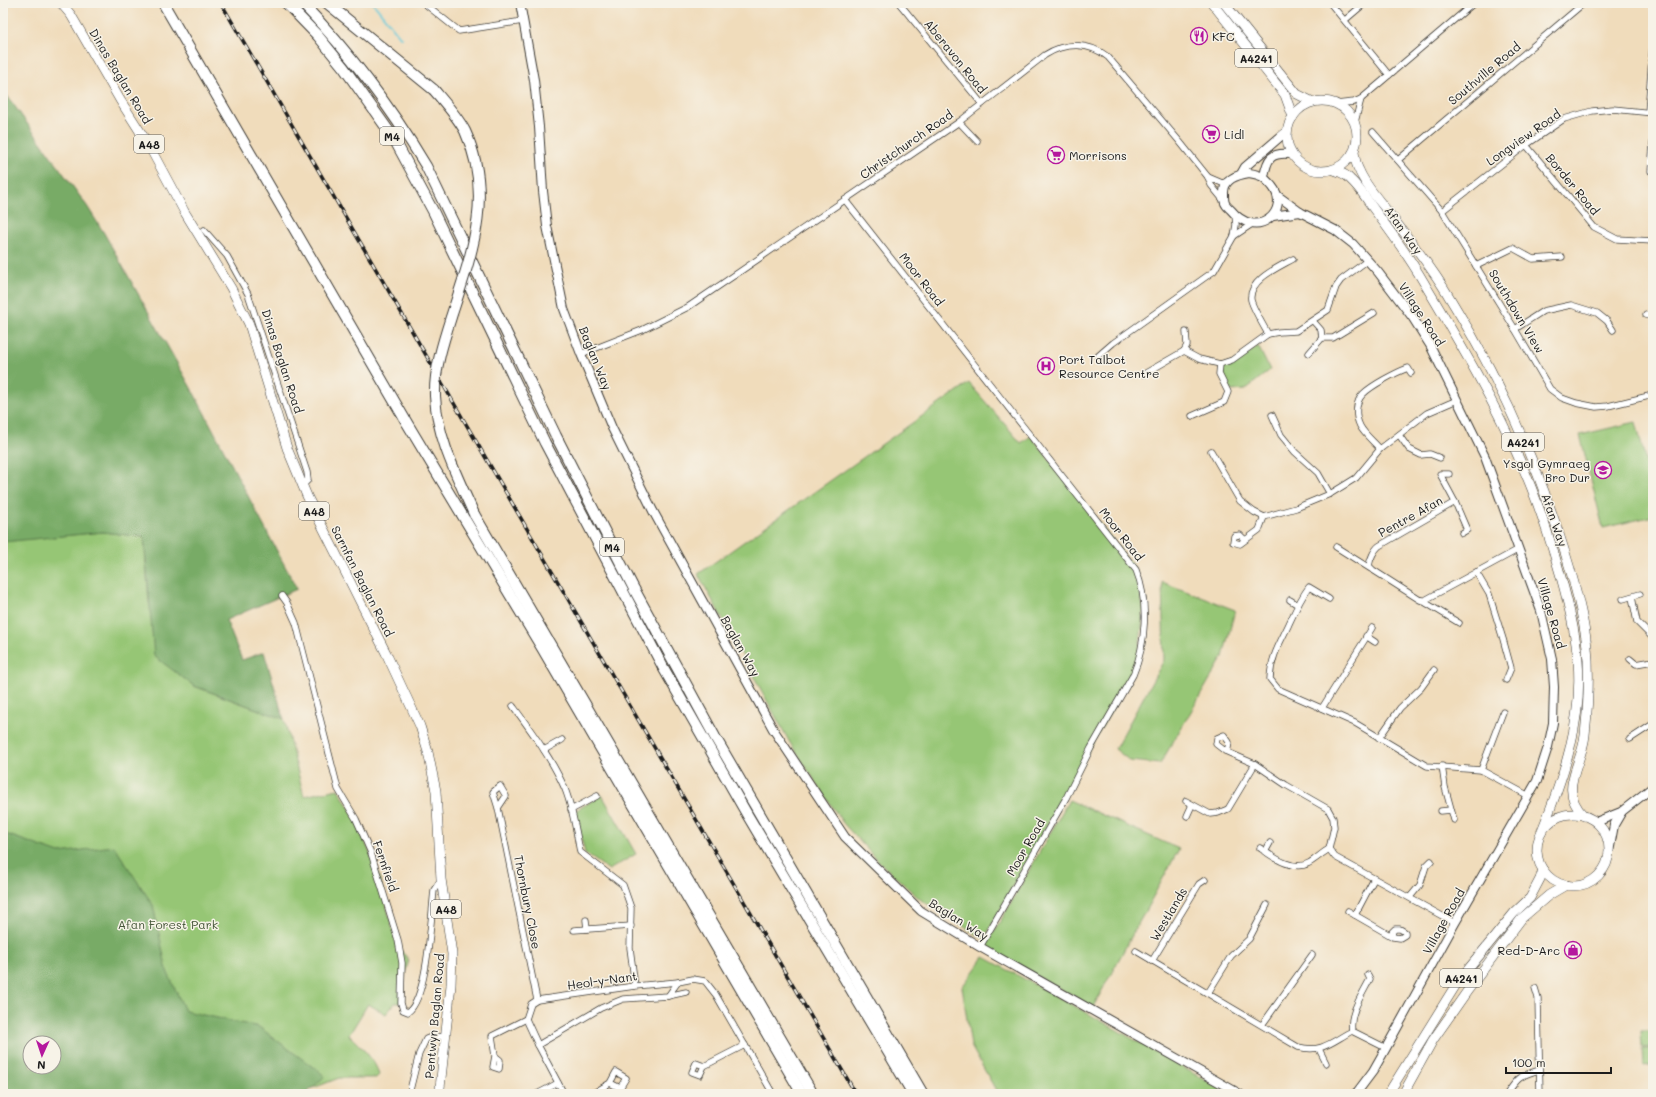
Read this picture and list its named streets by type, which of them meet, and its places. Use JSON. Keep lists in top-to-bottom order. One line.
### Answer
{"streets":{"highway":["M4"],"main road":["A4241","Dinas Baglan Road","A48","Afan Way","Sarnfan Baglan Road","Pentwyn Baglan Road"],"street":["Aberavon Road","Southville Road","Longview Road","Christchurch Road","Border Road","Moor Road","Southdown View","Village Road","Baglan Way","Pentre Afan","Fernfield","Thornbury Close","Westlands","Heol-y-Nant"]},"crossings":[["Aberavon Road","Christchurch Road"],["A4241","Afan Way"],["Southville Road","Southdown View"],["Dinas Baglan Road","Sarnfan Baglan Road"],["Longview Road","Border Road"],["Longview Road","Southdown View"],["Christchurch Road","Moor Road"],["Christchurch Road","Village Road"],["Christchurch Road","Baglan Way"],["Moor Road","Baglan Way"],["Sarnfan Baglan Road","Pentwyn Baglan Road"],["Fernfield","Pentwyn Baglan Road"],["Thornbury Close","Heol-y-Nant"]],"parks":["Afan Forest Park"],"places":{"restaurant":["KFC"],"supermarket":["Lidl","Morrisons"],"hospital":["Port Talbot Resource Centre"],"school or university":["Ysgol Gymraeg Bro Dur"],"shop":["Red-D-Arc"]},"scale_bar":"100 m","north":"bottom"}
